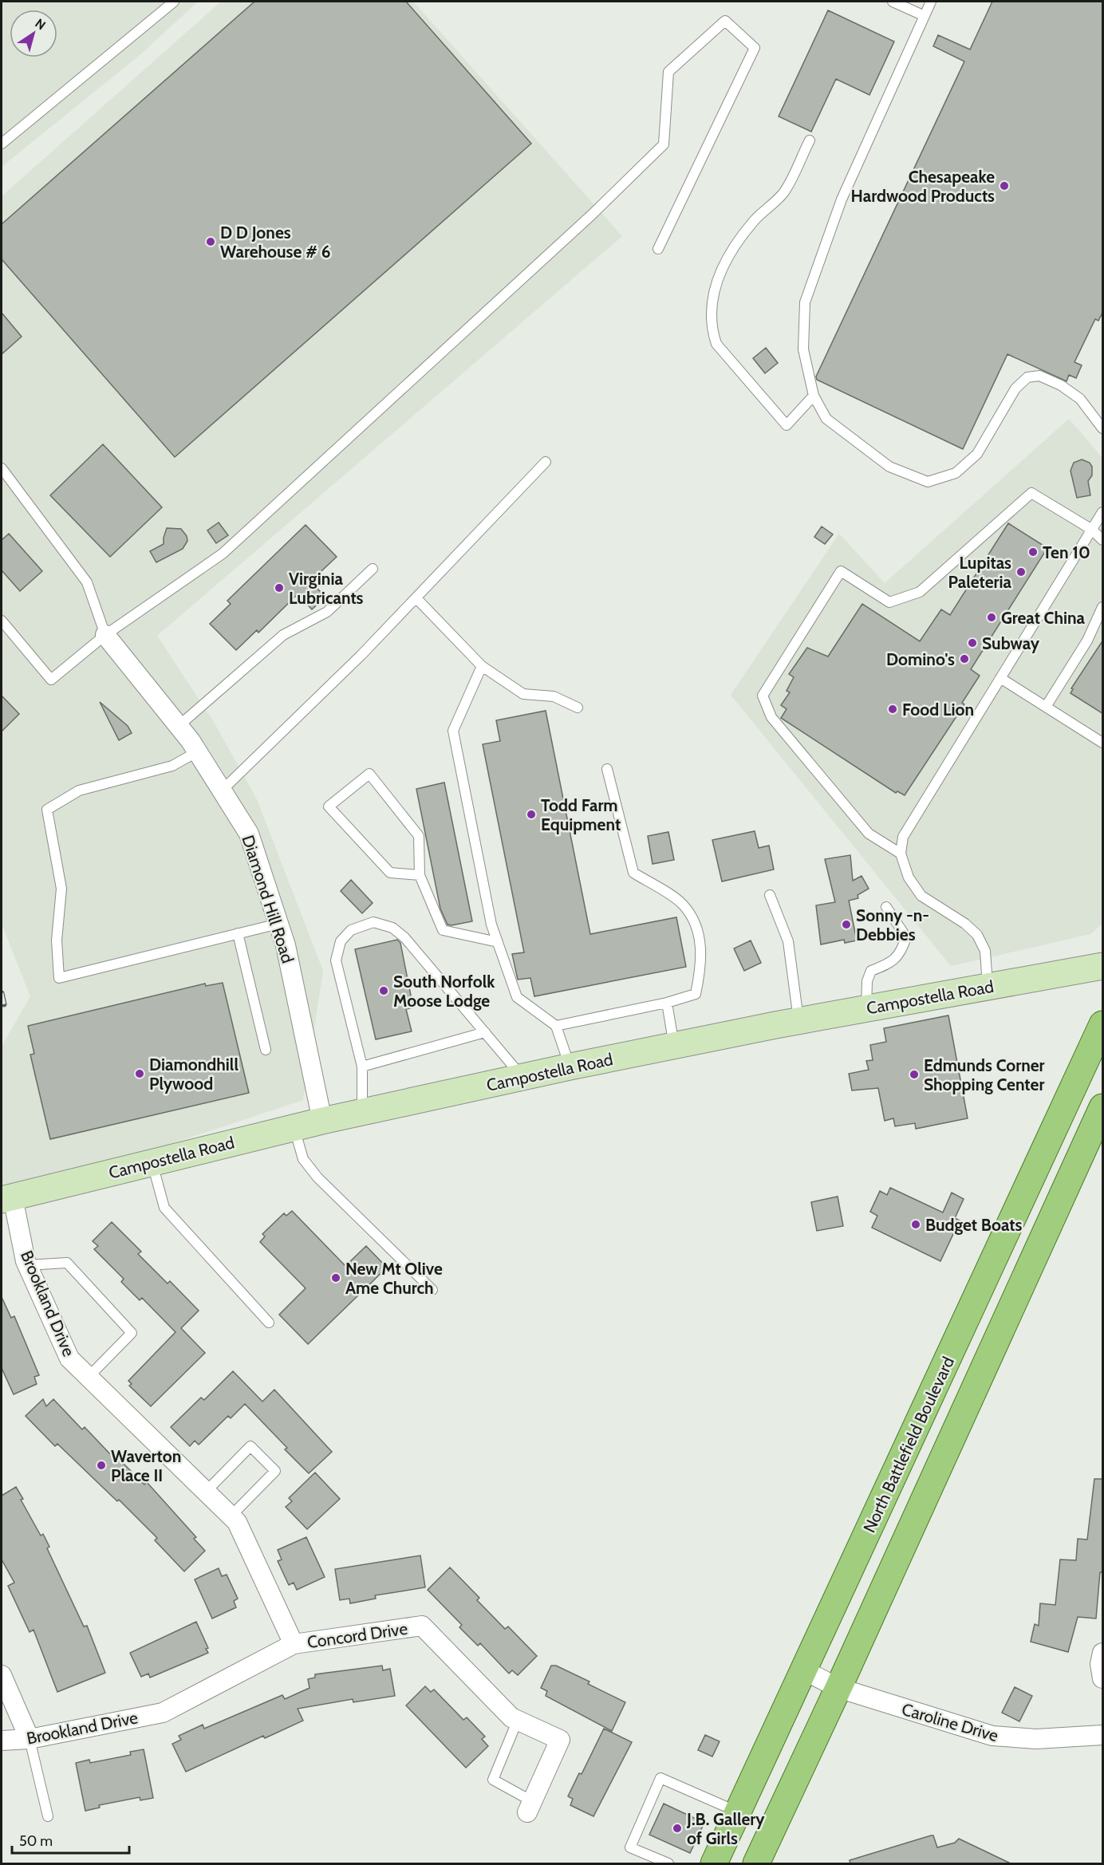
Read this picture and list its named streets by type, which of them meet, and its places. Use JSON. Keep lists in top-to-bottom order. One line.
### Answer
{"streets":{"main road":["Campostella Road","North Battlefield Boulevard"],"street":["Diamond Hill Road","Brookland Drive","Concord Drive","Caroline Drive"]},"crossings":[["Diamond Hill Road","Campostella Road"],["Campostella Road","Brookland Drive"],["Brookland Drive","Concord Drive"],["North Battlefield Boulevard","Caroline Drive"]],"places":["Chesapeake Hardwood Products","D D Jones Warehouse # 6","Ten 10","Lupitas Paleteria","Virginia Lubricants","Great China","Subway","Domino's","Food Lion","Todd Farm Equipment","Sonny -n- Debbies","South Norfolk Moose Lodge","Diamondhill Plywood","Edmunds Corner Shopping Center","Budget Boats","New Mt Olive Ame Church","Waverton Place II","J.B. Gallery of Girls"],"scale_bar":"50 m","north":"top right"}
